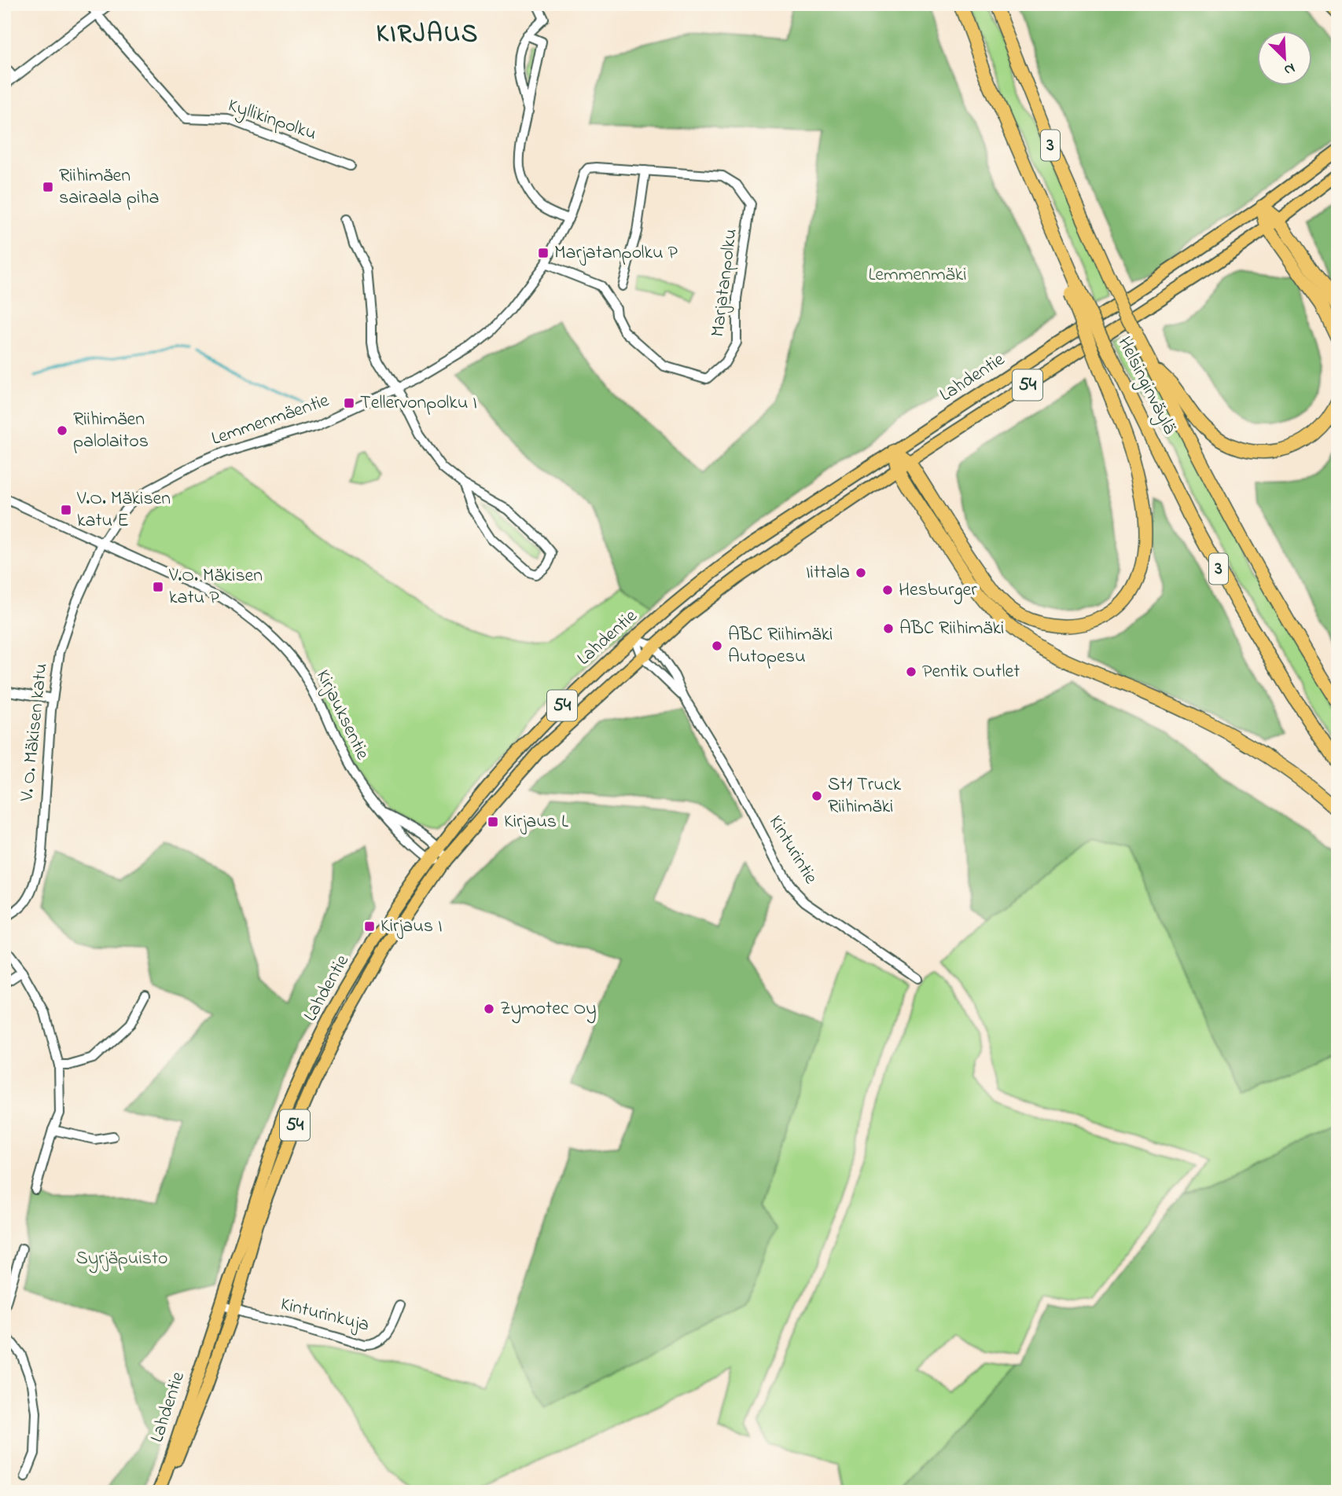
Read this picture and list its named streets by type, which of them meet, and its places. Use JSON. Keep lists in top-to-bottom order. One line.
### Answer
{"streets":{"highway":["3","Helsinginväylä"],"main road":["Lahdentie","54"],"street":["Kyllikinpolku","Marjatanpolku","Lemmenmäentie","Kirjauksentie","V. O. Mäkisen katu","Kinturintie","Kinturinkuja"]},"crossings":[["Marjatanpolku","Lemmenmäentie"],["Lahdentie","54"],["Lahdentie","Kirjauksentie"],["Lahdentie","Kinturintie"],["Lahdentie","Kinturinkuja"],["Lemmenmäentie","Kirjauksentie"],["Lemmenmäentie","V. O. Mäkisen katu"],["Kirjauksentie","V. O. Mäkisen katu"]],"districts":["KIRJAUS"],"parks":["Lemmenmäki","Syrjäpuisto"],"places":{"transit":["Riihimäen sairaala piha","Marjatanpolku P","Tellervonpolku I","V.O. Mäkisen katu E","V.O. Mäkisen katu P","Kirjaus L","Kirjaus I"],"other":["Riihimäen palolaitos","Iittala","Hesburger","ABC Riihimäki","ABC Riihimäki Autopesu","Pentik Outlet","St1 Truck Riihimäki","Zymotec Oy"]},"north":"bottom right"}
